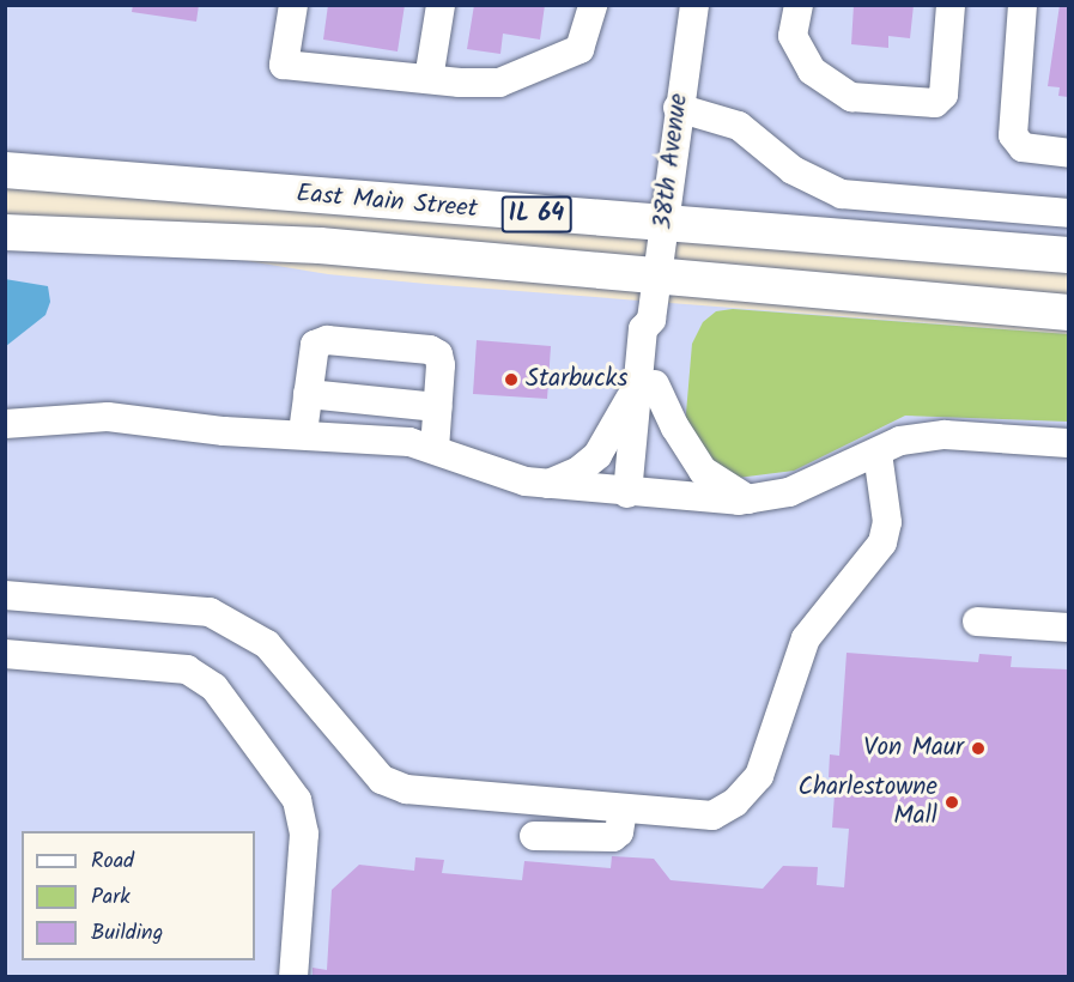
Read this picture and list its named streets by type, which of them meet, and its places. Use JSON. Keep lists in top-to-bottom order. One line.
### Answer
{"streets":{"main road":["East Main Street","IL 64"],"street":["38th Avenue"]},"crossings":[["38th Avenue","East Main Street"]],"places":["Starbucks","Von Maur","Charlestowne Mall"],"legend":["Road","Park","Building"]}
